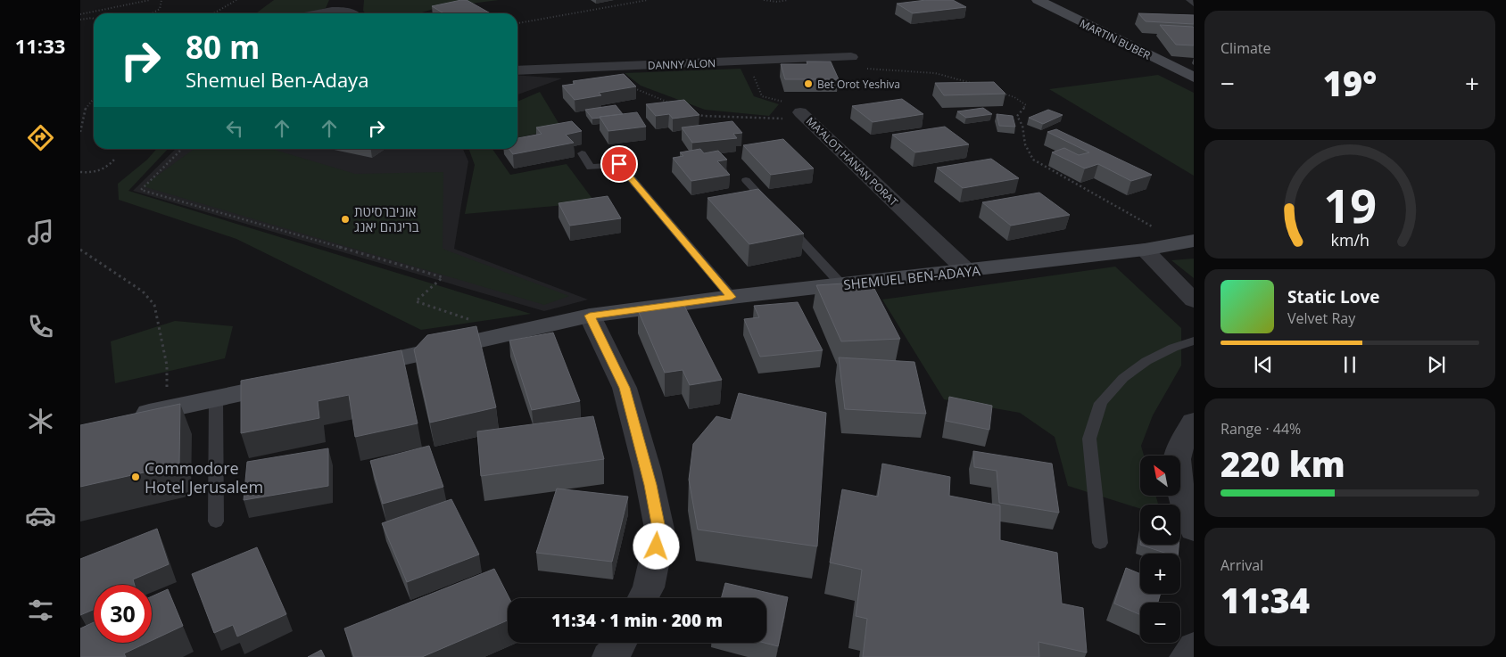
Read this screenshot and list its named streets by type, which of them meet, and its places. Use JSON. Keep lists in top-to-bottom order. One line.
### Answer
{"streets":{"street":["MARTIN BUBER","DANNY ALON","MA’ALOT HANAN PORAT","SHEMUEL BEN-ADAYA"]},"crossings":[["DANNY ALON","MA’ALOT HANAN PORAT"],["MA’ALOT HANAN PORAT","SHEMUEL BEN-ADAYA"]],"places":["Bet Orot Yeshiva","אוניברסיטת בריגהם יאנג","Commodore Hotel Jerusalem"],"north":"top left","page":{"tabs":"11:33","tile":["Climate",["Range · 44%","220 km"],["Arrival","11:34"]],"turn":["80 m","Shemuel Ben-Adaya"],"heat":["−","19°","+"],"song":["Static Love","Velvet Ray"],"map_buttons":["+","−"],"limit":"30","trip":"11:34 · 1 min · 200 m","gauge":["19","km/h"]}}
